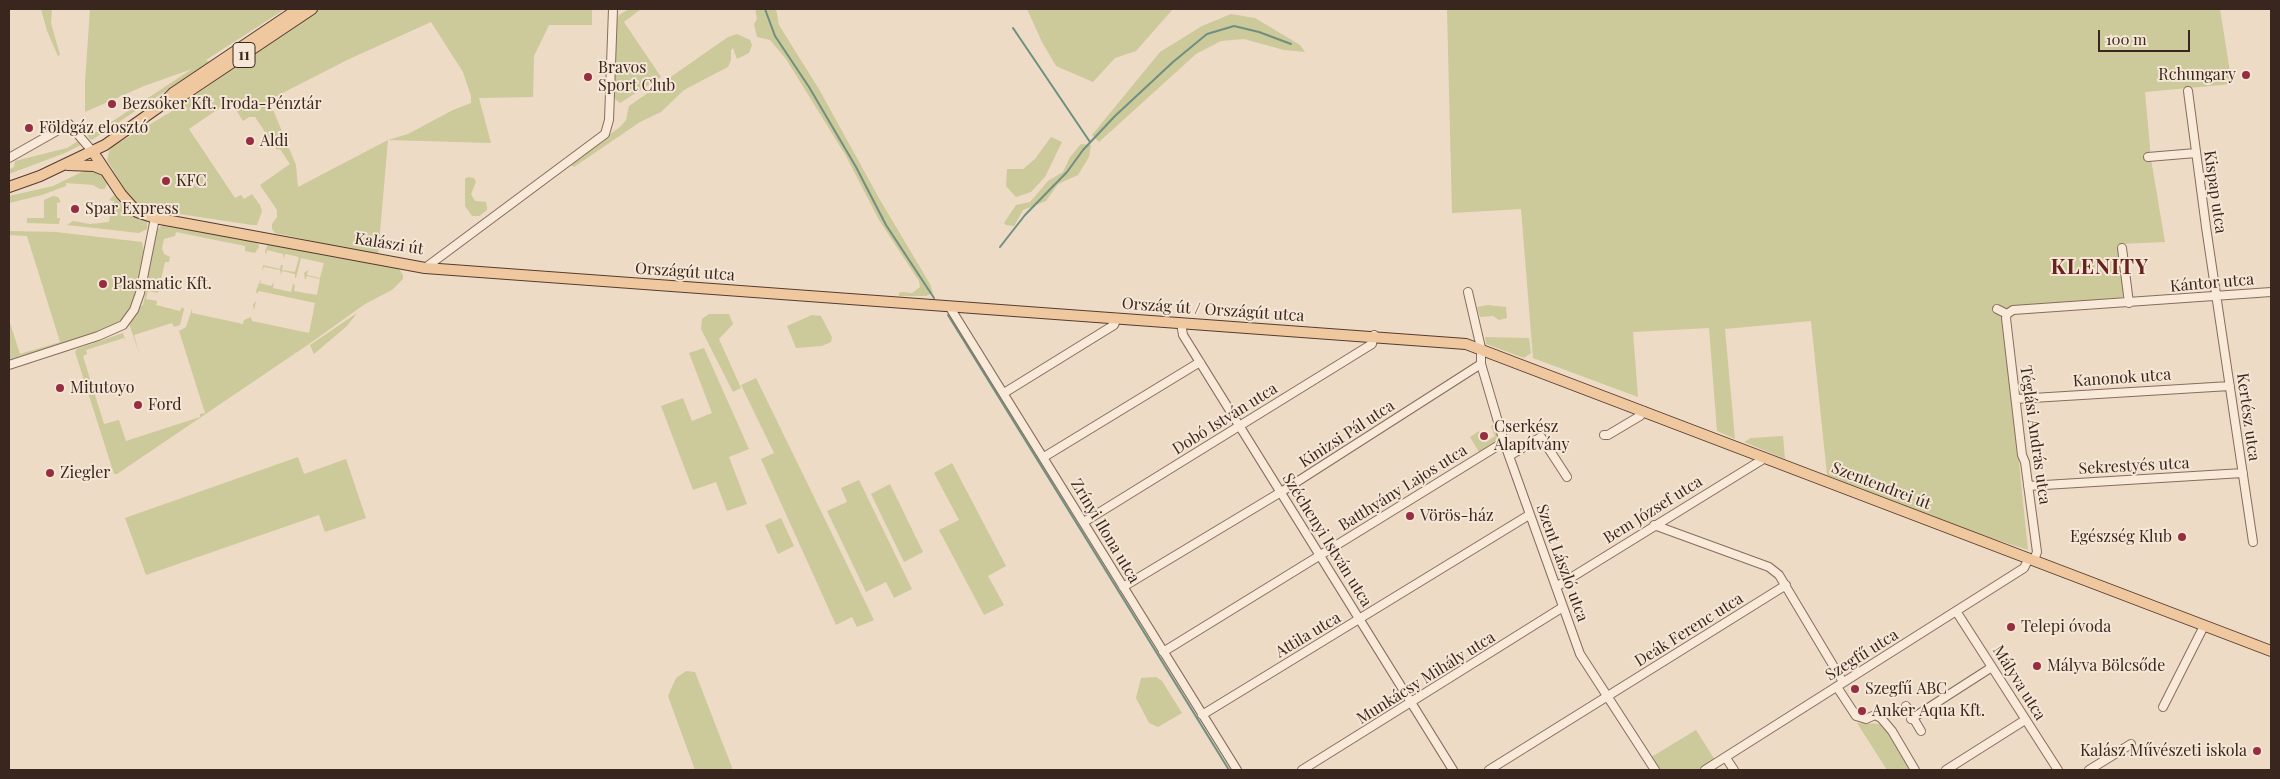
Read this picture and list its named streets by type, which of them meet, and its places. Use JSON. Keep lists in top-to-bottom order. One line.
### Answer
{"streets":{"main road":["11","Kalászi út","Országút utca","Ország út / Országút utca","Szentendrei út"],"street":["Kispap utca","Kántor utca","Kanonok utca","Kertész utca","Dobó István utca","Kinizsi Pál utca","Téglási András utca","Sekrestyés utca","Batthyány Lajos utca","Bem József utca","Zrínyi Ilona utca","Széchenyi István utca","Szent László utca","Deák Ferenc utca","Attila utca","Szegfű utca","Munkácsy Mihály utca","Mályva utca"]},"crossings":[["11","Kalászi út"],["Kispap utca","Kántor utca"],["Kispap utca","Kertész utca"],["Kalászi út","Országút utca"],["Országút utca","Ország út / Országút utca"],["Országút utca","Zrínyi Ilona utca"],["Kántor utca","Kertész utca"],["Kántor utca","Téglási András utca"],["Ország út / Országút utca","Dobó István utca"],["Ország út / Országút utca","Szentendrei út"],["Ország út / Országút utca","Zrínyi Ilona utca"],["Ország út / Országút utca","Széchenyi István utca"],["Ország út / Országút utca","Szent László utca"],["Kanonok utca","Kertész utca"],["Kanonok utca","Téglási András utca"],["Kertész utca","Sekrestyés utca"],["Dobó István utca","Zrínyi Ilona utca"],["Dobó István utca","Széchenyi István utca"],["Kinizsi Pál utca","Zrínyi Ilona utca"],["Kinizsi Pál utca","Széchenyi István utca"],["Kinizsi Pál utca","Szent László utca"],["Téglási András utca","Sekrestyés utca"],["Téglási András utca","Szentendrei út"],["Téglási András utca","Szegfű utca"],["Szentendrei út","Bem József utca"],["Szentendrei út","Szent László utca"],["Szentendrei út","Szegfű utca"],["Batthyány Lajos utca","Zrínyi Ilona utca"],["Batthyány Lajos utca","Széchenyi István utca"],["Batthyány Lajos utca","Szent László utca"],["Bem József utca","Szent László utca"],["Zrínyi Ilona utca","Attila utca"],["Széchenyi István utca","Attila utca"],["Széchenyi István utca","Munkácsy Mihály utca"],["Szent László utca","Deák Ferenc utca"],["Szent László utca","Attila utca"],["Szent László utca","Munkácsy Mihály utca"],["Szegfű utca","Mályva utca"]],"districts":["KLENITY"],"places":["Rchungary","Bravos Sport Club","Bezsoker Kft. Iroda-Pénztár","Földgáz elosztó","Aldi","KFC","Spar Express","Plasmatic Kft.","Mitutoyo","Ford","Cserkész Alapítvány","Ziegler","Vörös-ház","Egészség Klub","Telepi óvoda","Mályva Bölcsőde","Szegfű ABC","Anker Aqua Kft.","Kalász Művészeti iskola"],"scale_bar":"100 m"}
